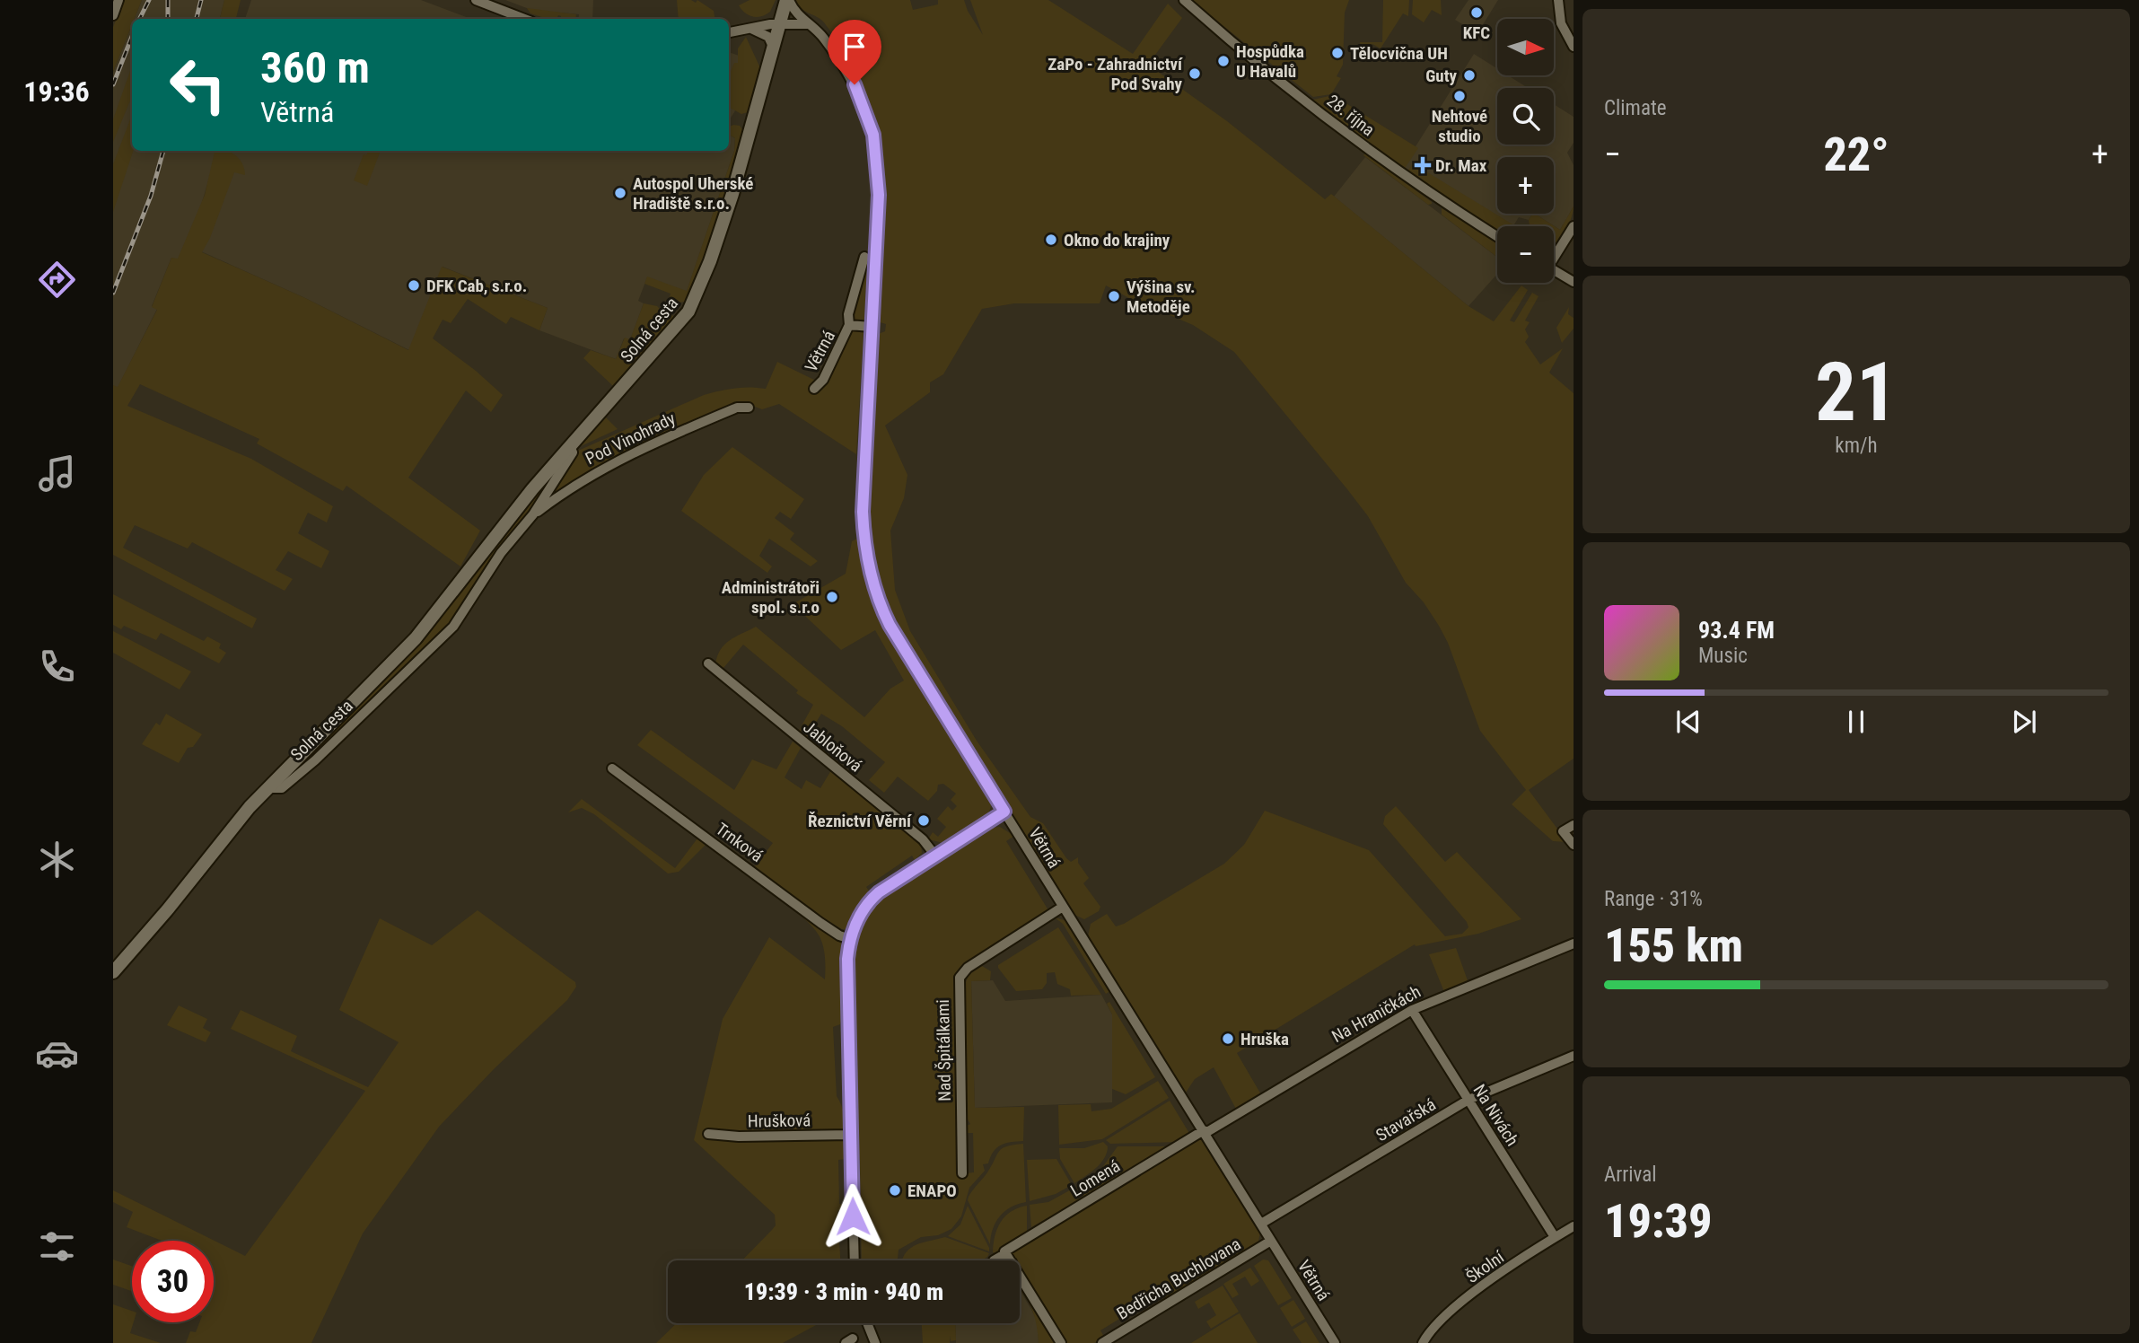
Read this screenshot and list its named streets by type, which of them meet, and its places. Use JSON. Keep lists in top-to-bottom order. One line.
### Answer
{"streets":{"street":["28. října","Solná cesta","Větrná","Pod Vinohrady","Jabloňová","Trnková","Na Hraničkách","Nad Špitálkami","Na Nivách","Stavařská","Hrušková","Lomená","Školní","Bedřicha Buchlovana"]},"crossings":[["Solná cesta","Větrná"],["Solná cesta","Pod Vinohrady"],["Větrná","Na Hraničkách"],["Větrná","Nad Špitálkami"],["Větrná","Stavařská"],["Větrná","Lomená"],["Větrná","Bedřicha Buchlovana"],["Na Hraničkách","Na Nivách"],["Na Hraničkách","Lomená"],["Na Nivách","Stavařská"],["Na Nivách","Školní"]],"places":{"other":["KFC","Tělocvična UH","Hospůdka U Havalů","ZaPo - Zahradnictví Pod Svahy","Guty","Nehtové studio","Autospol Uherské Hradiště s.r.o.","Okno do krajiny","DFK Cab, s.r.o.","Výšina sv. Metoděje","Administrátoři spol. s.r.o","Řeznictví Věrní","Hruška","ENAPO"],"health":["Dr. Max"]},"north":"right","page":{"tabs":"19:36","tile":["Climate",["21","km/h"],["Range · 31%","155 km"],["Arrival","19:39"]],"map_buttons":["+","−"],"turn":["360 m","Větrná"],"heat":["−","22°","+"],"song":["93.4 FM","Music"],"limit":"30","trip":"19:39 · 3 min · 940 m"}}
